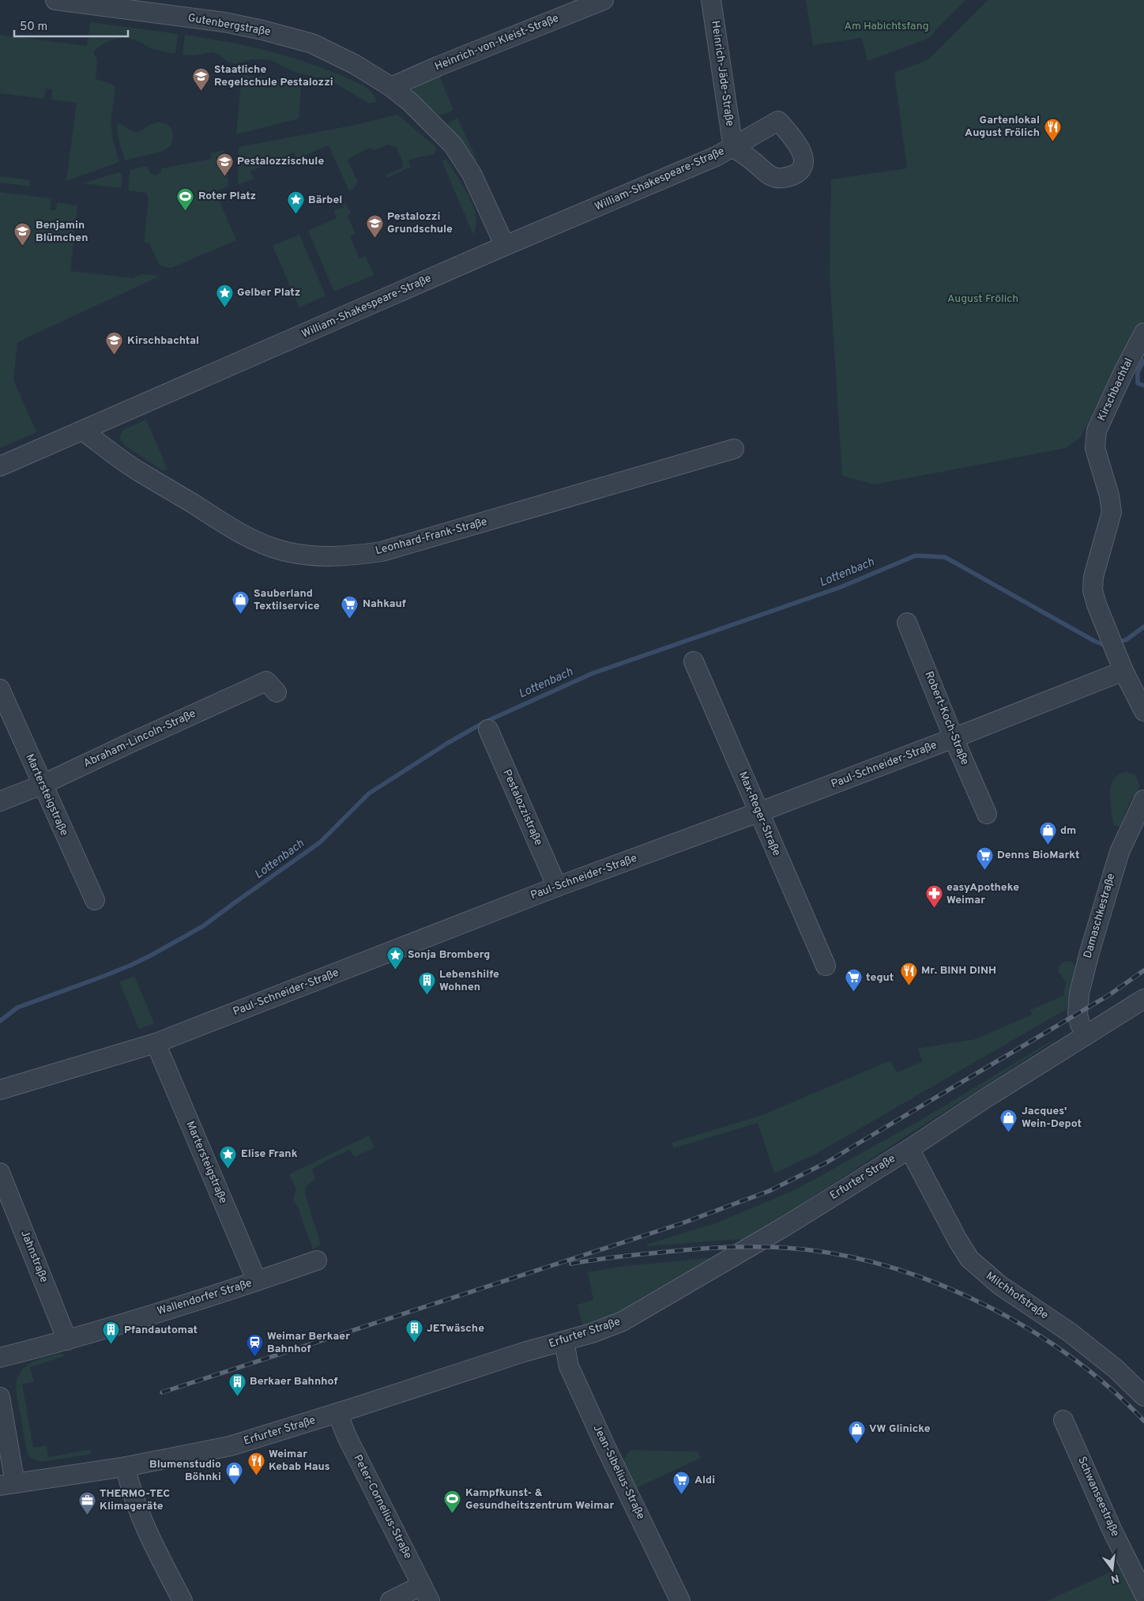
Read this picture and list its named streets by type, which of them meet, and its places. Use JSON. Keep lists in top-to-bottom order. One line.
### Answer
{"streets":{"street":["Gutenbergstraße","Heinrich-von-Kleist-Straße","Heinrich-Jäde-Straße","William-Shakespeare-Straße","Kirschbachtal","Leonhard-Frank-Straße","Robert-Koch-Straße","Abraham-Lincoln-Straße","Paul-Schneider-Straße","Martersteigstraße","Pestalozzistraße","Max-Reger-Straße","Damaschkestraße","Erfurter Straße","Jahnstraße","Milchhofstraße","Wallendorfer Straße","Jean-Sibelius-Straße","Schwanseestraße","Peter-Cornelius-Straße"]},"crossings":[["Gutenbergstraße","Heinrich-von-Kleist-Straße"],["Gutenbergstraße","William-Shakespeare-Straße"],["Heinrich-Jäde-Straße","William-Shakespeare-Straße"],["William-Shakespeare-Straße","Leonhard-Frank-Straße"],["Kirschbachtal","Paul-Schneider-Straße"],["Robert-Koch-Straße","Paul-Schneider-Straße"],["Abraham-Lincoln-Straße","Martersteigstraße"],["Paul-Schneider-Straße","Martersteigstraße"],["Paul-Schneider-Straße","Pestalozzistraße"],["Paul-Schneider-Straße","Max-Reger-Straße"],["Martersteigstraße","Wallendorfer Straße"],["Damaschkestraße","Erfurter Straße"],["Erfurter Straße","Milchhofstraße"],["Erfurter Straße","Jean-Sibelius-Straße"],["Erfurter Straße","Peter-Cornelius-Straße"],["Jahnstraße","Wallendorfer Straße"]],"water":["Lottenbach"],"parks":["Am Habichtsfang","August Frölich"],"places":{"school or university":["Staatliche Regelschule Pestalozzi","Pestalozzischule","Pestalozzi Grundschule","Benjamin Blümchen","Kirschbachtal"],"restaurant":["Gartenlokal August Frölich","Mr. BINH DINH","Weimar Kebab Haus"],"sports":["Roter Platz","Kampfkunst- & Gesundheitszentrum Weimar"],"place":["Bärbel","Gelber Platz","Sonja Bromberg","Elise Frank"],"shop":["Sauberland Textilservice","dm","Jacques' Wein-Depot","VW Glinicke","Blumenstudio Böhnki"],"supermarket":["Nahkauf","Denns BioMarkt","tegut","Aldi"],"pharmacy":["easyApotheke Weimar"],"building":["Lebenshilfe Wohnen","JETwäsche","Pfandautomat","Berkaer Bahnhof"],"station":["Weimar Berkaer Bahnhof"],"office":["THERMO-TEC Klimageräte"]},"scale_bar":"50 m","north":"bottom"}
